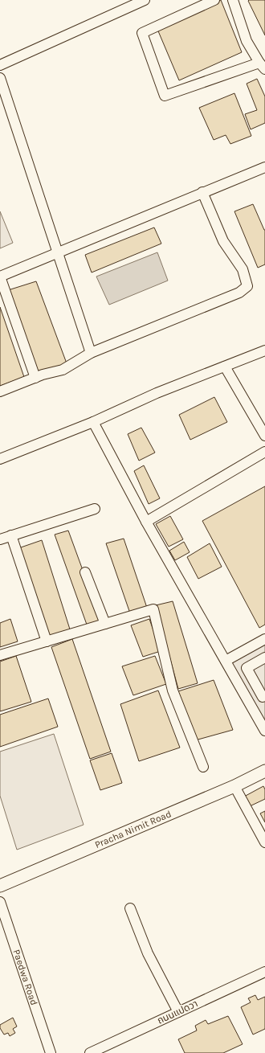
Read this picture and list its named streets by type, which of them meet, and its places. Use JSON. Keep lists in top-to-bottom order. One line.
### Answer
{"streets":{"main road":["Pracha Nimit Road"],"street":["Paedwa Road","ถนนแปดวา"]}}
